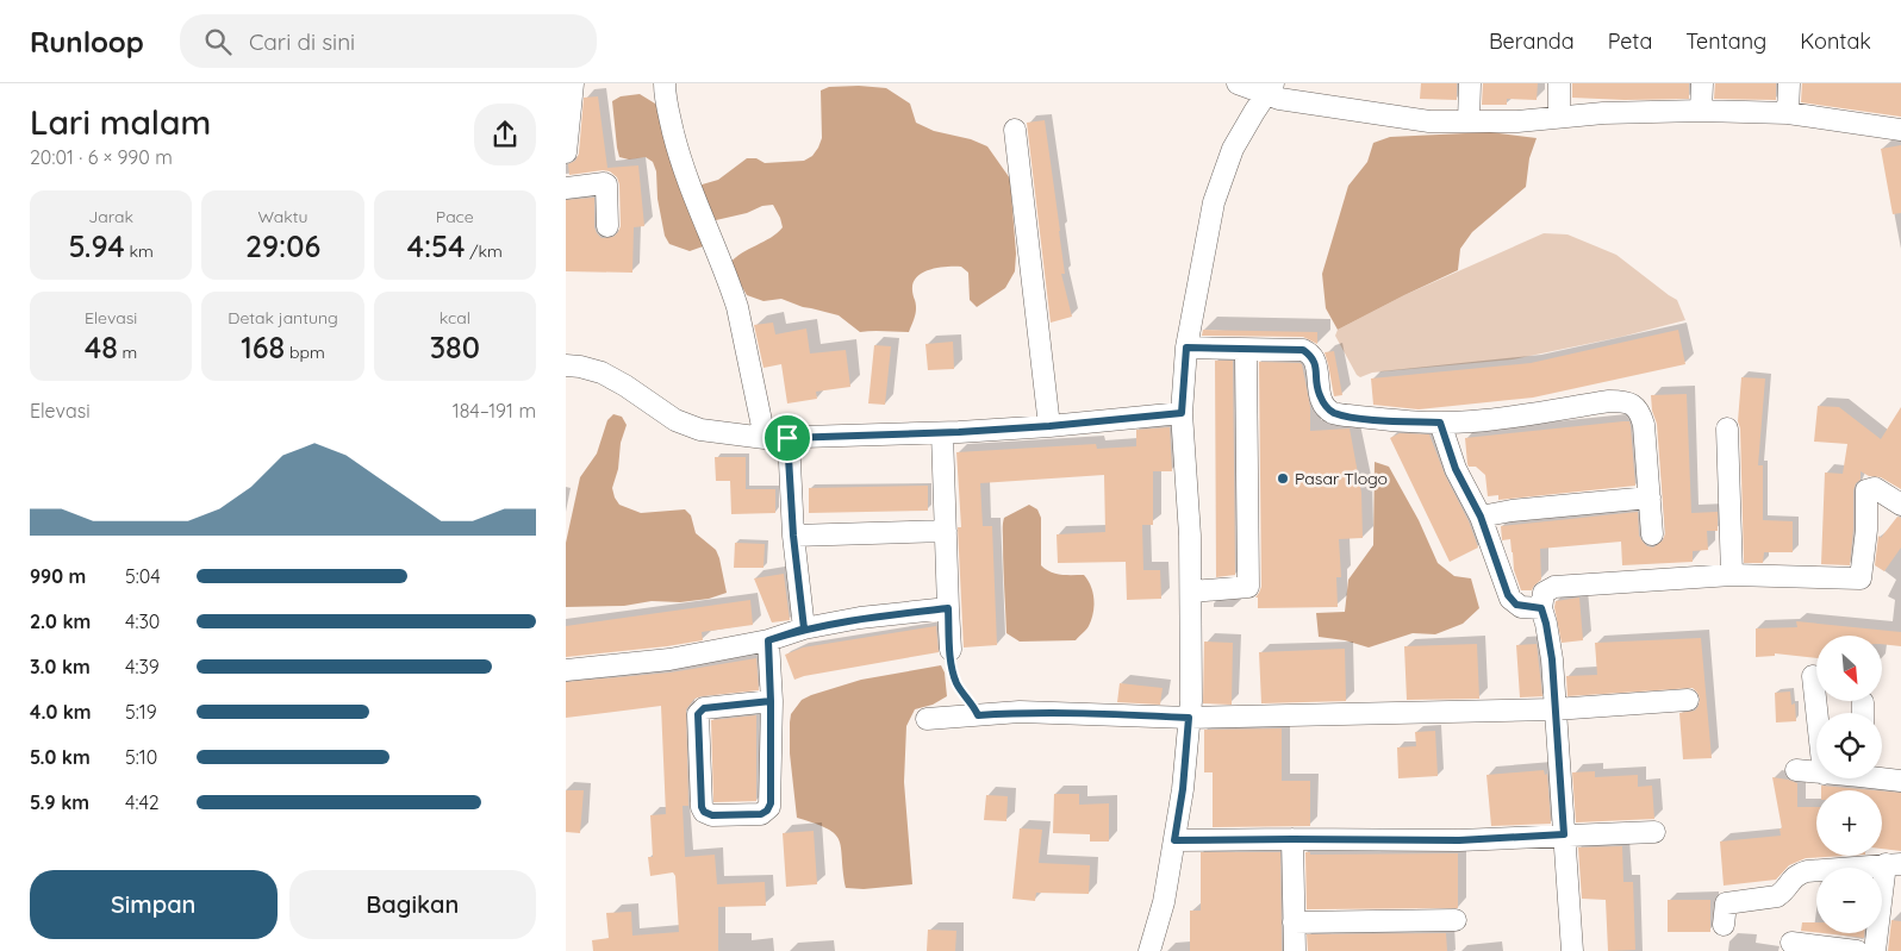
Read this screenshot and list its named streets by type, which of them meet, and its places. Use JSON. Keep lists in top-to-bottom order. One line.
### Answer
{"places":["Pasar Tlogo"],"north":"bottom right","page":{"header":"Runloop","search":"Cari di sini","nav":["Beranda","Peta","Tentang","Kontak"],"heading":["Lari malam","20:01 · 6 × 990 m"],"stats":[["Jarak","5.94 km"],["Waktu","29:06"],["Pace","4:54 /km"],["Elevasi","48 m"],["Detak jantung","168 bpm"],["kcal","380"]],"chart":["Elevasi","184–191 m"],"list":[{"name":"990 m","note":"5:04"},{"name":"2.0 km","note":"4:30"},{"name":"3.0 km","note":"4:39"},{"name":"4.0 km","note":"5:19"},{"name":"5.0 km","note":"5:10"},{"name":"5.9 km","note":"4:42"}],"map_buttons":["+","−"],"buttons":["Simpan","Bagikan"]}}
